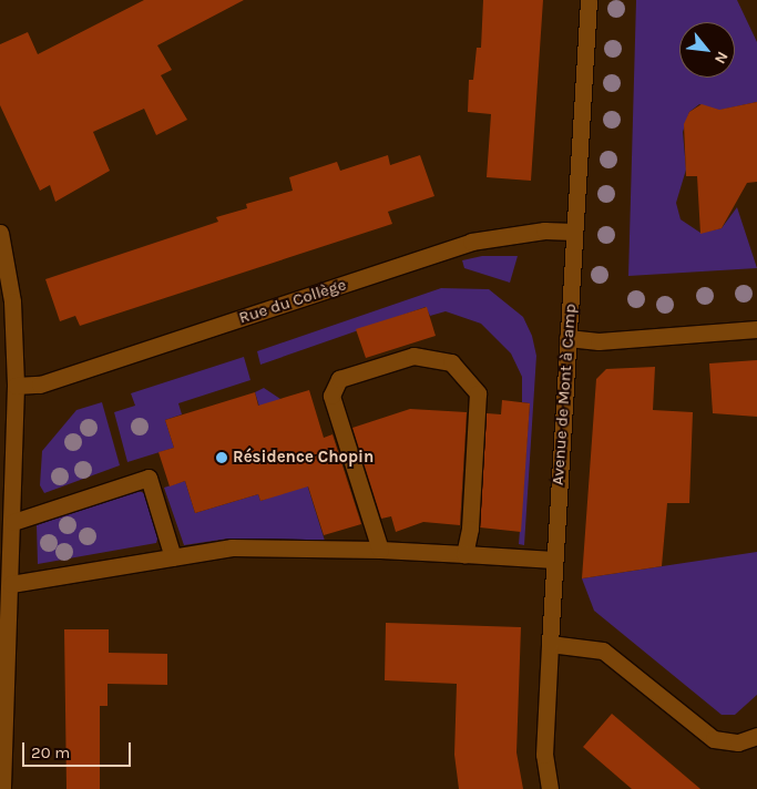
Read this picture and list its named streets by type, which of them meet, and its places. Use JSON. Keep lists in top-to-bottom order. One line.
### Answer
{"streets":{"street":["Rue du Collège","Avenue de Mont à Camp"]},"crossings":[["Rue du Collège","Avenue de Mont à Camp"]],"places":["Résidence Chopin"],"scale_bar":"20 m","north":"bottom right"}
